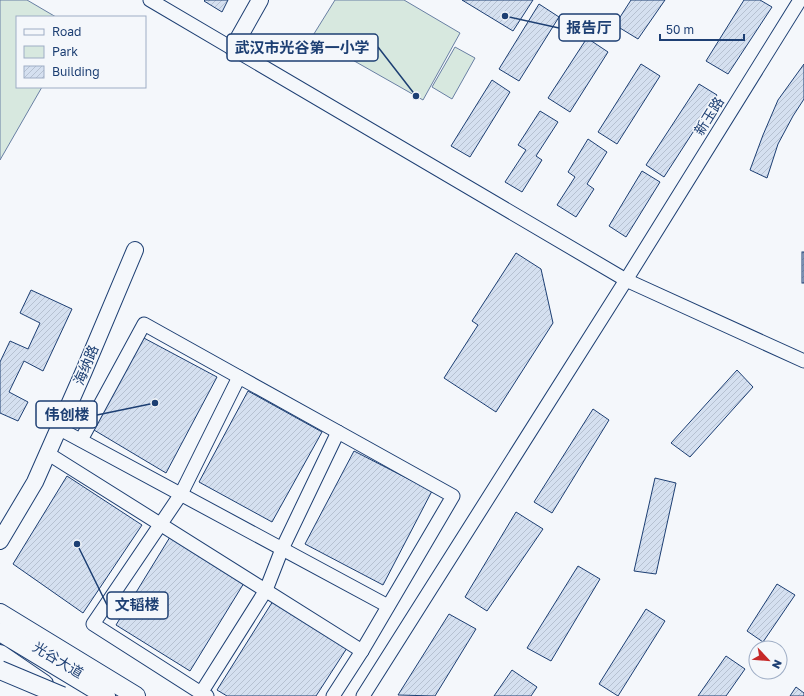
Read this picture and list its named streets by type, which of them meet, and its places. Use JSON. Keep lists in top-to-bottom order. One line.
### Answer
{"streets":{"main road":["海纳路","光谷大道"],"street":["新玉路"]},"places":["报告厅","武汉市光谷第一小学","伟创楼","文韬楼"],"legend":["Road","Park","Building"],"scale_bar":"50 m","north":"bottom right"}
